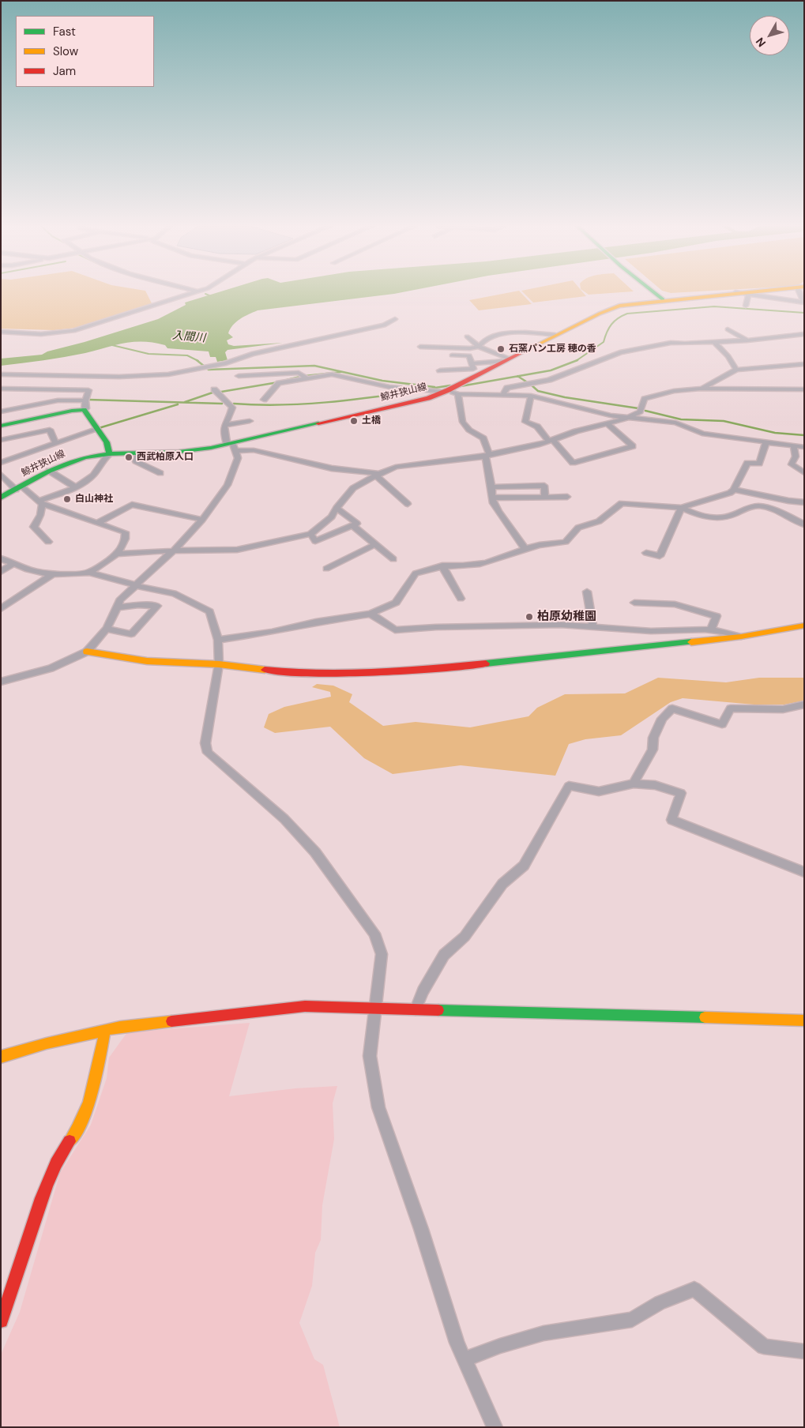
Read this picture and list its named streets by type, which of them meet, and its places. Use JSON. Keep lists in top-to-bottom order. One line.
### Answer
{"streets":{"street":["鯨井狭山線"]},"water":["入間川"],"places":["石窯パン工房 穂の香","土橋","西武柏原入口","白山神社","柏原幼稚園"],"legend":["Fast","Slow","Jam"],"north":"bottom left"}
